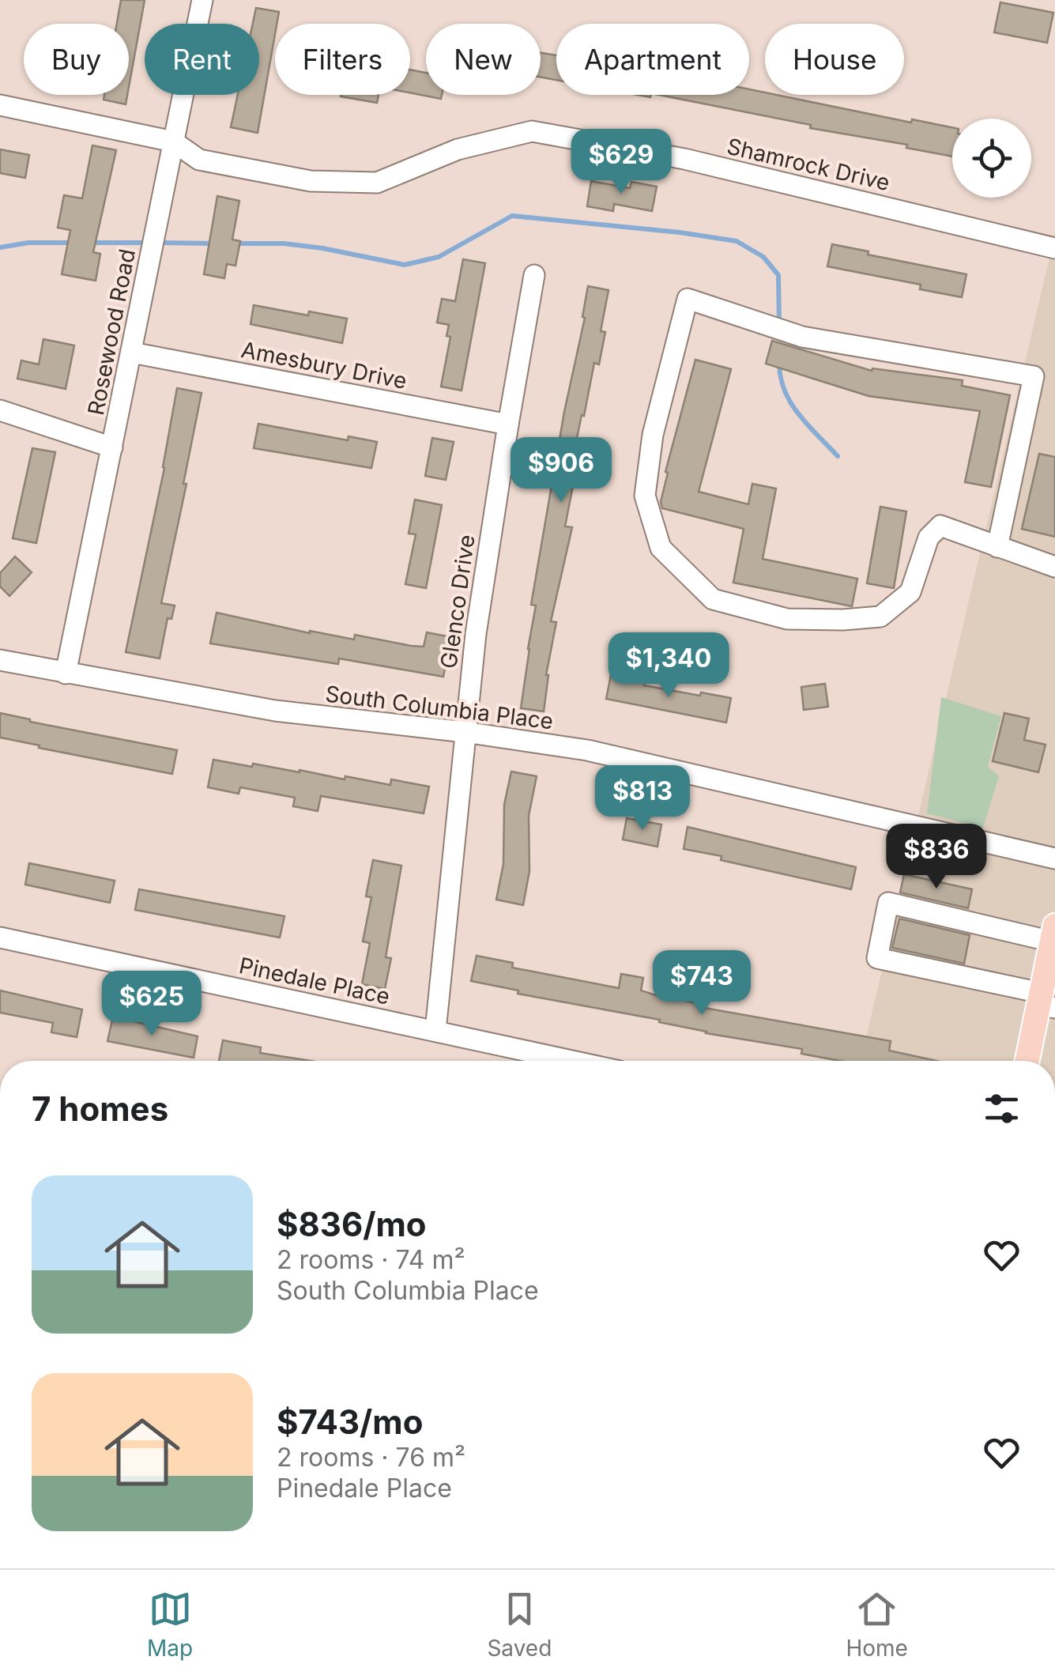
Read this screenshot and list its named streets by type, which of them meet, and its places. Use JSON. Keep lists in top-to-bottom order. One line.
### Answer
{"streets":{"street":["Shamrock Drive","Rosewood Road","Amesbury Drive","Glenco Drive","South Columbia Place","Pinedale Place"]},"crossings":[["Shamrock Drive","Rosewood Road"],["Rosewood Road","Amesbury Drive"],["Rosewood Road","South Columbia Place"],["Amesbury Drive","Glenco Drive"],["Glenco Drive","South Columbia Place"],["Glenco Drive","Pinedale Place"]],"page":{"chip":["Buy","Rent","Filters","New","Apartment","House"],"price":["$629","$906","$1,340","$813","$836","$743","$625"],"heading":"7 homes","list":[{"name":"$836/mo","note":"2 rooms · 74 m² · South Columbia Place"},{"name":"$743/mo","note":"2 rooms · 76 m² · Pinedale Place"}],"tabs":["Map","Saved","Home"]}}
